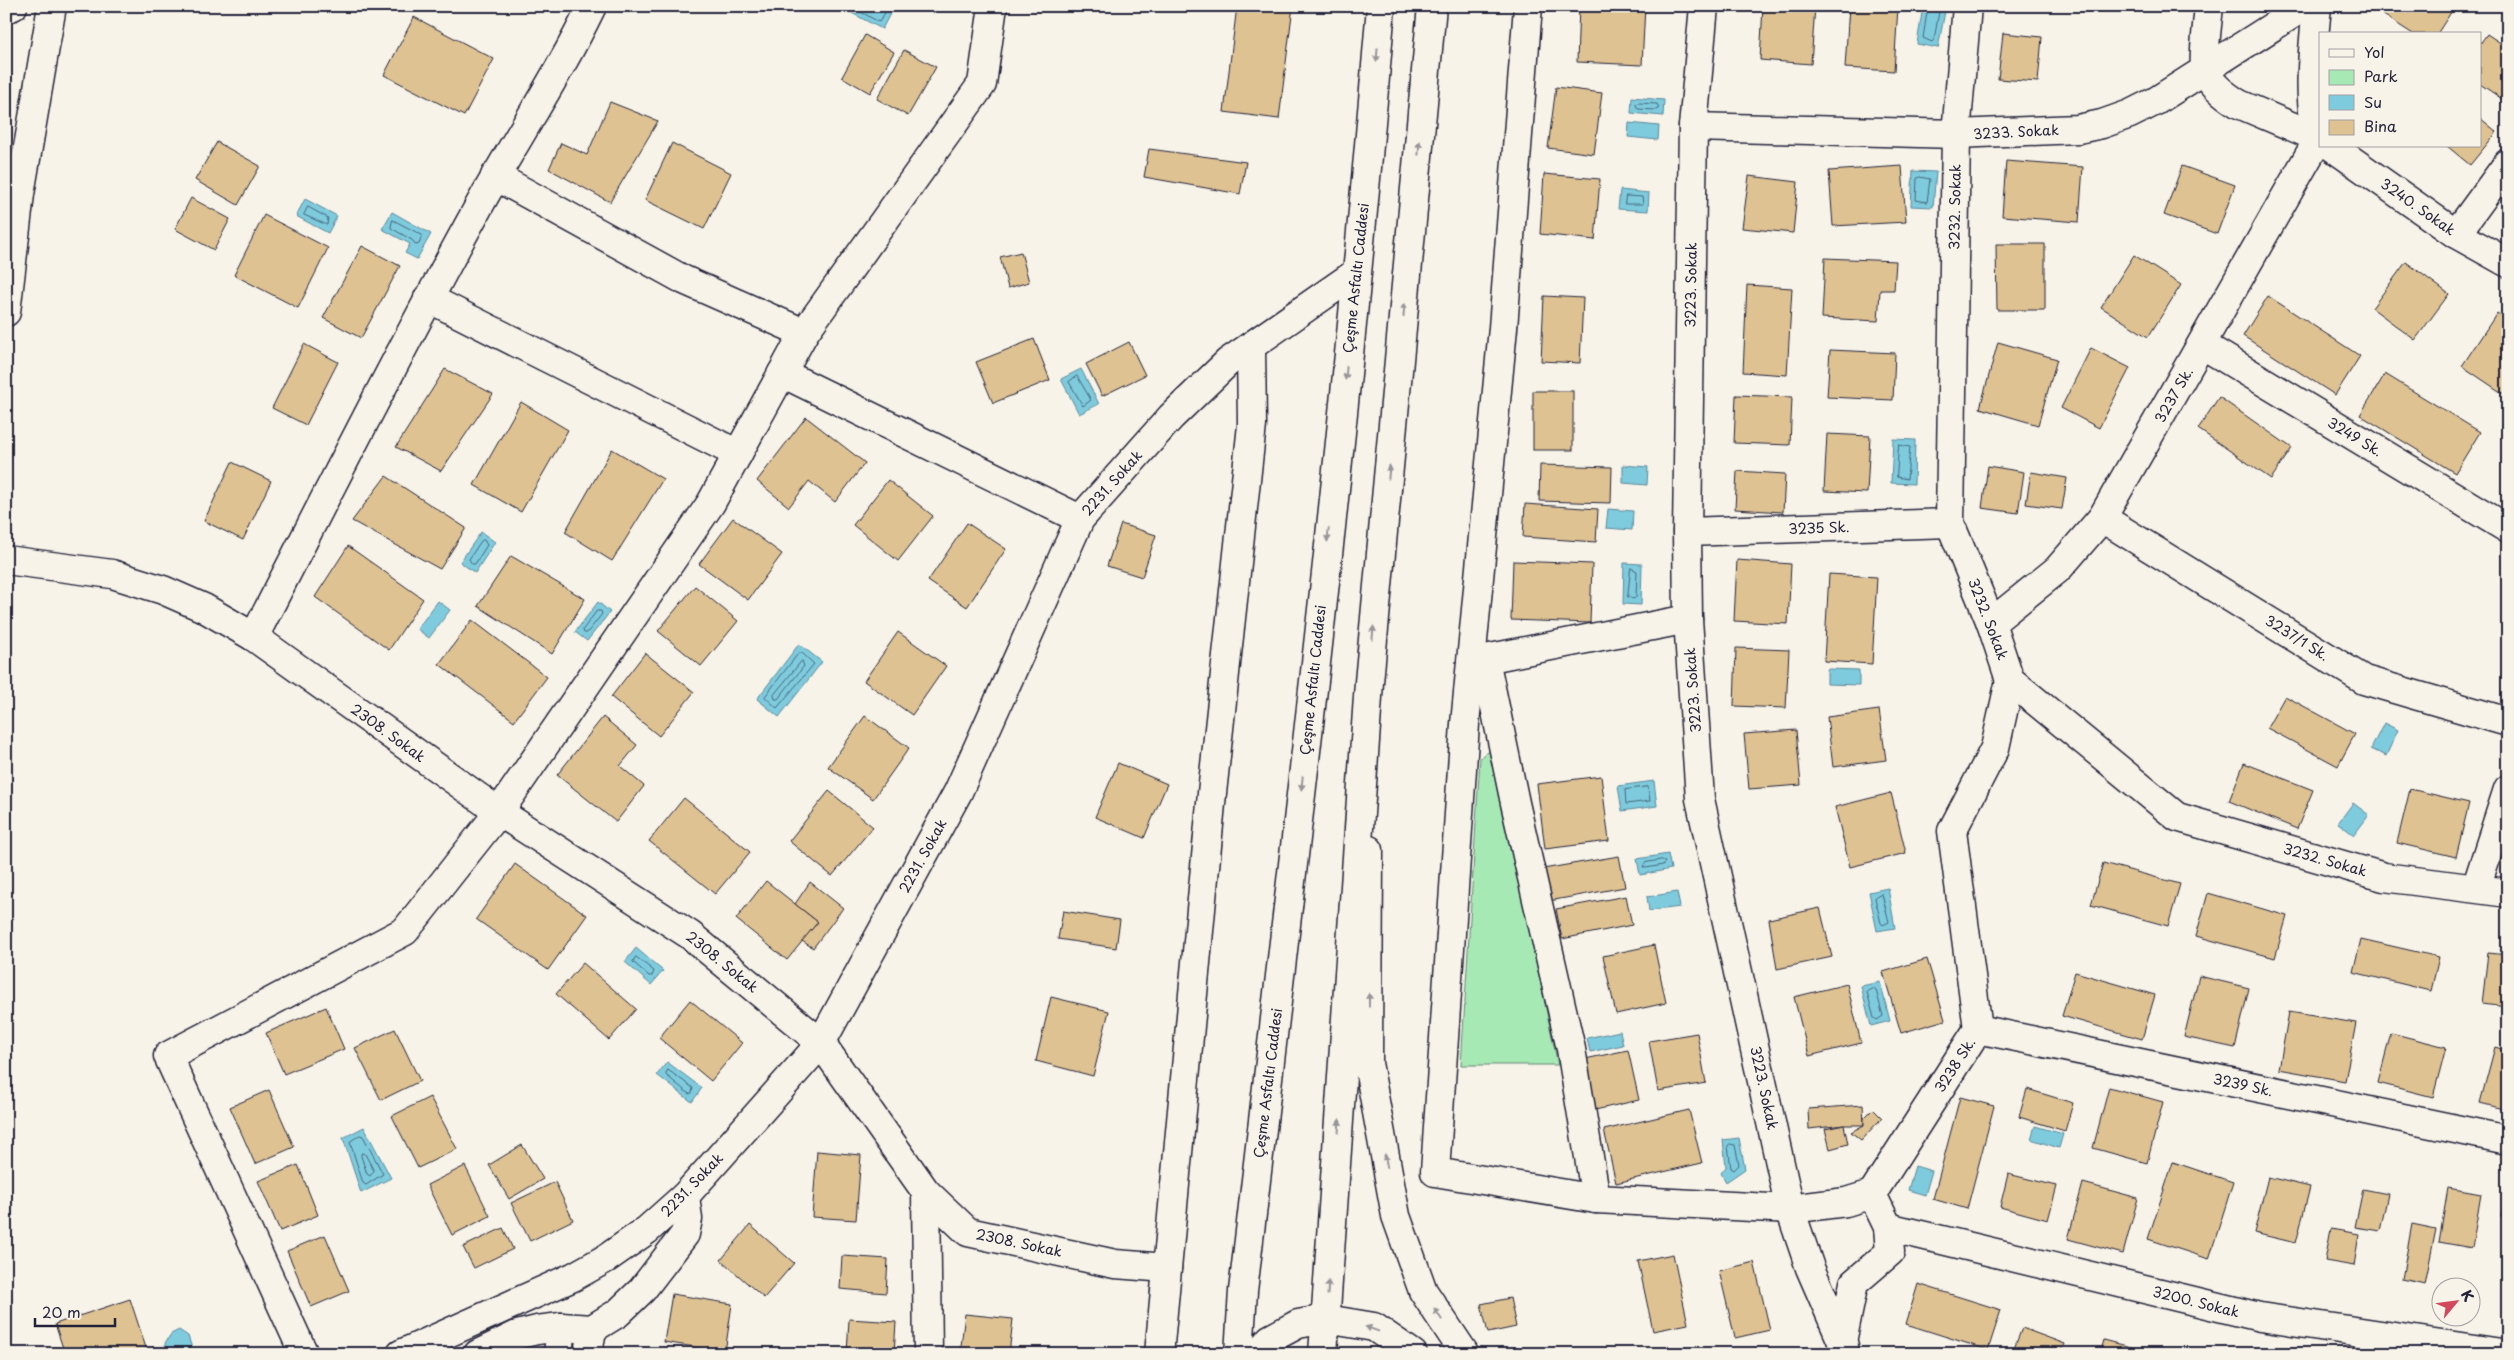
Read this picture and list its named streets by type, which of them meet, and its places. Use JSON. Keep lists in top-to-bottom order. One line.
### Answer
{"streets":{"main road":["3233. Sokak","3232. Sokak","3240. Sokak","Çeşme Asfaltı Caddesi","3223. Sokak","3237 Sk.","3249 Sk.","2231. Sokak","3235 Sk.","3237/1 Sk.","2308. Sokak","3238 Sk.","3239 Sk.","3200. Sokak"]},"crossings":[["3233. Sokak","3232. Sokak"],["3233. Sokak","3240. Sokak"],["3233. Sokak","3223. Sokak"],["3232. Sokak","3237 Sk."],["3232. Sokak","3235 Sk."],["3232. Sokak","3238 Sk."],["Çeşme Asfaltı Caddesi","2231. Sokak"],["3223. Sokak","3235 Sk."],["3237 Sk.","3249 Sk."],["3237 Sk.","3237/1 Sk."],["2231. Sokak","2308. Sokak"],["3238 Sk.","3239 Sk."]],"legend":["Yol","Park","Su","Bina"],"scale_bar":"20 m","north":"top right"}
